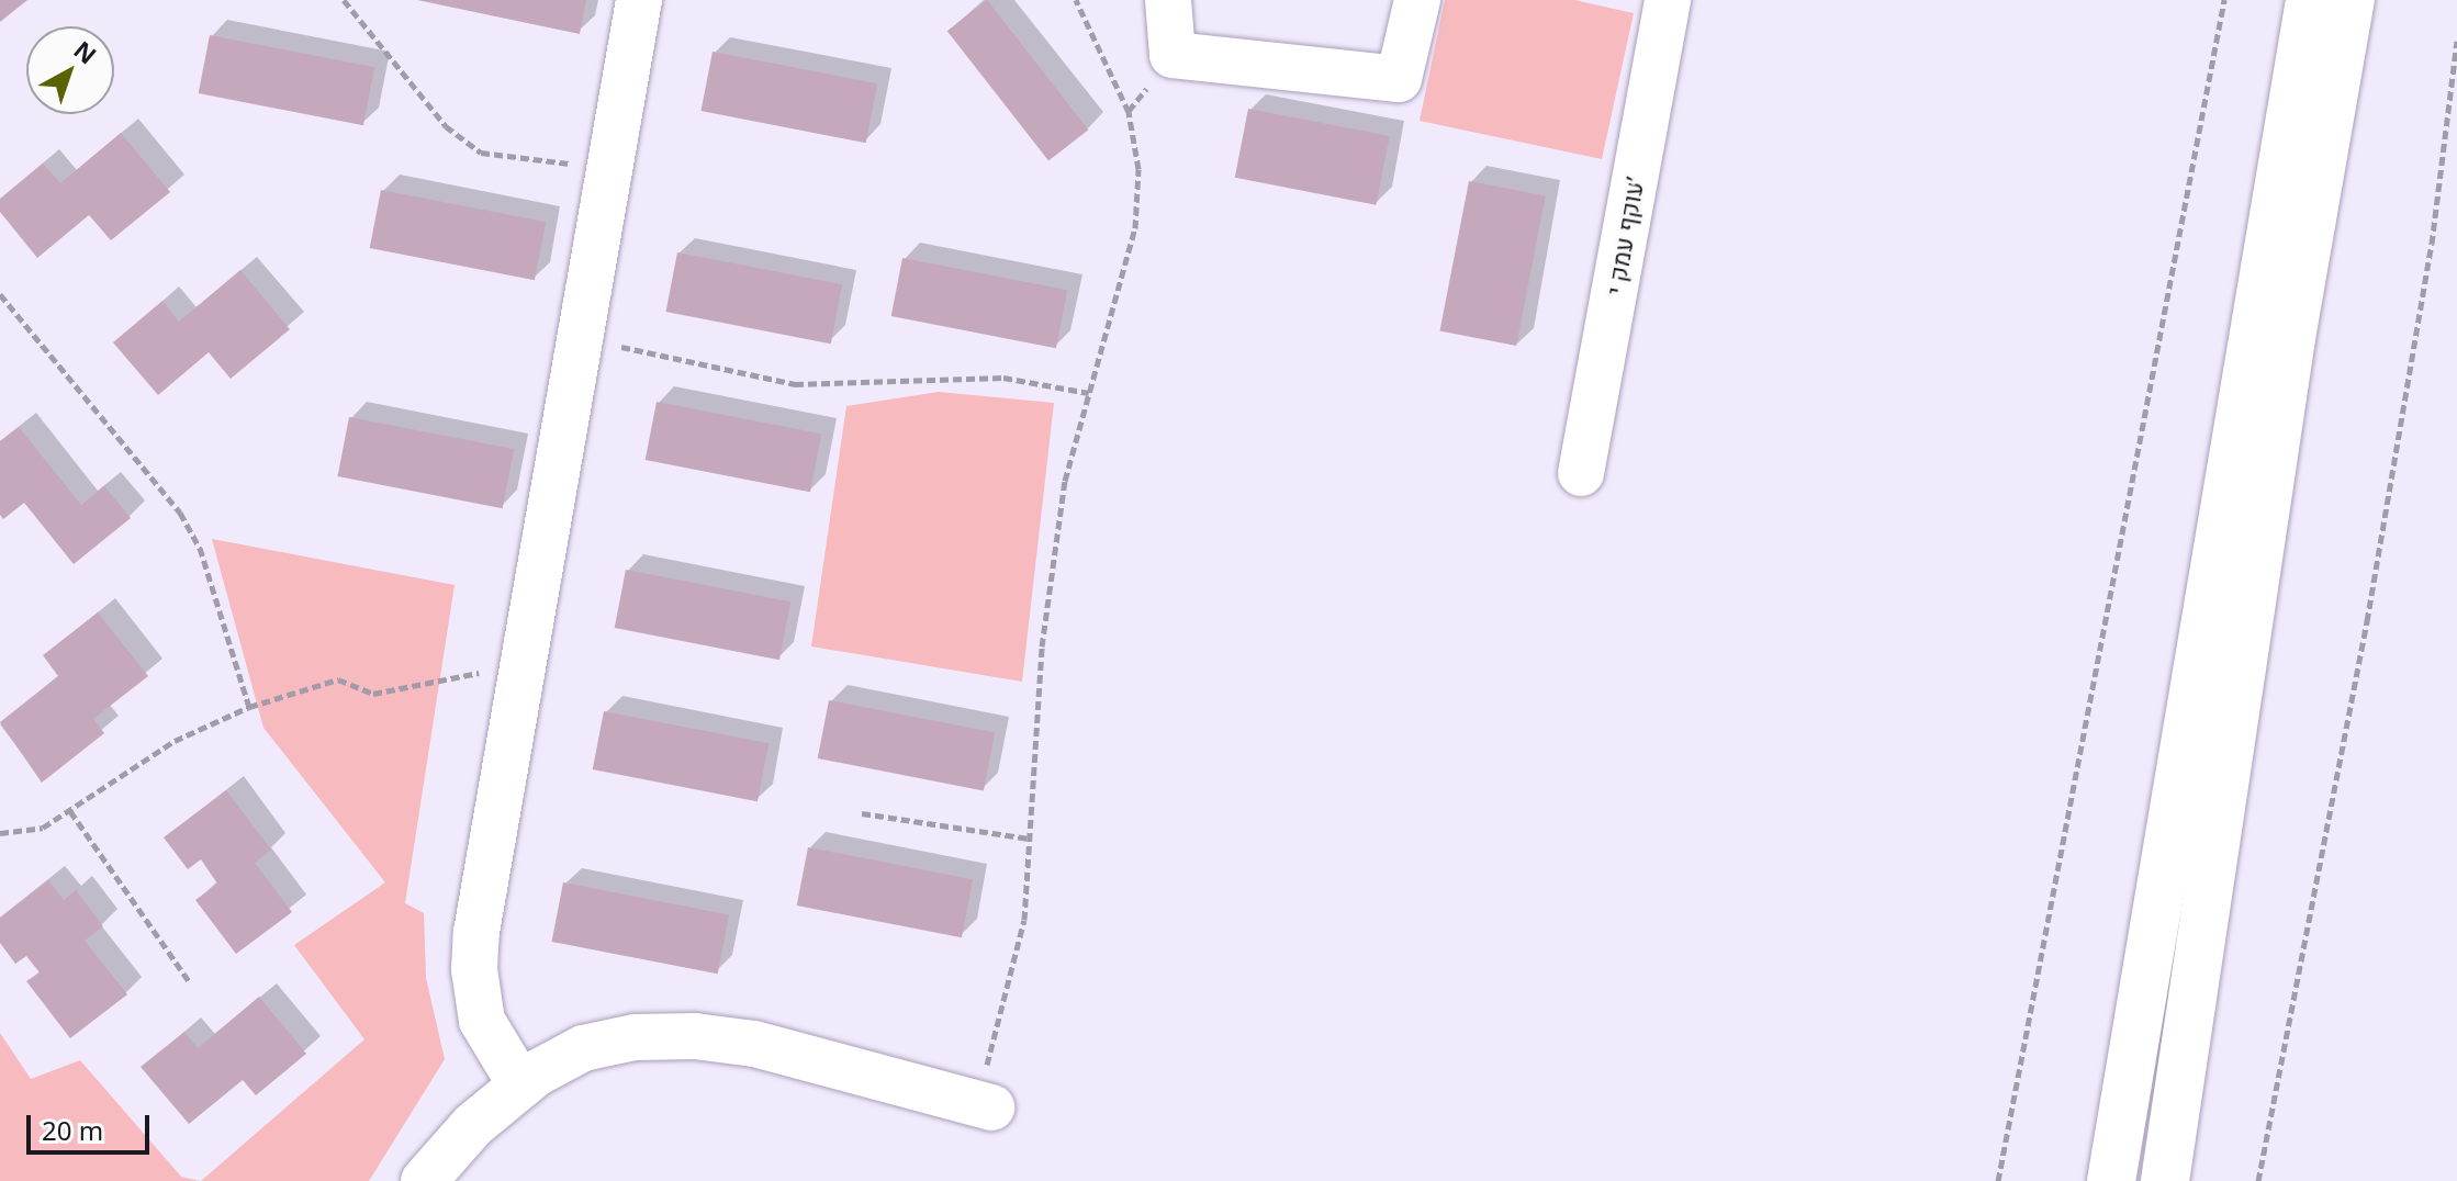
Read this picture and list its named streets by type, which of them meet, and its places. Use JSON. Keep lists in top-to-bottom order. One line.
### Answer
{"streets":{"street":["עוקף עמק י’"]},"scale_bar":"20 m","north":"top right"}
